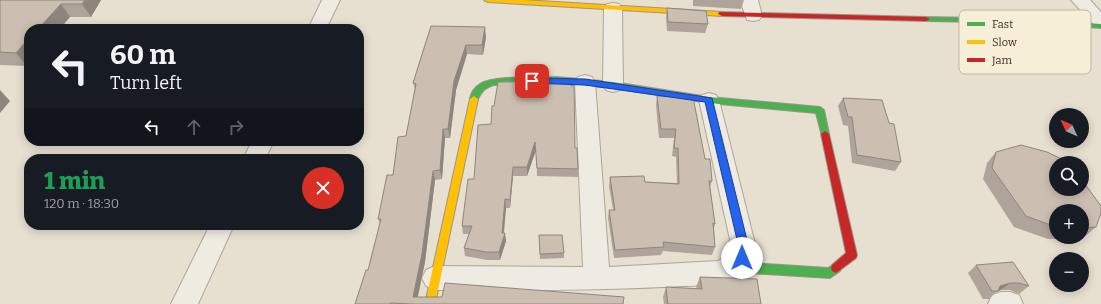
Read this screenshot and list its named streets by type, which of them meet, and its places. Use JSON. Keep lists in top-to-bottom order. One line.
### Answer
{"legend":["Fast","Slow","Jam"],"north":"top left","page":{"turn":["60 m","Turn left"],"map_buttons":["+","−"],"heading":["1 min","120 m · 18:30"]}}
